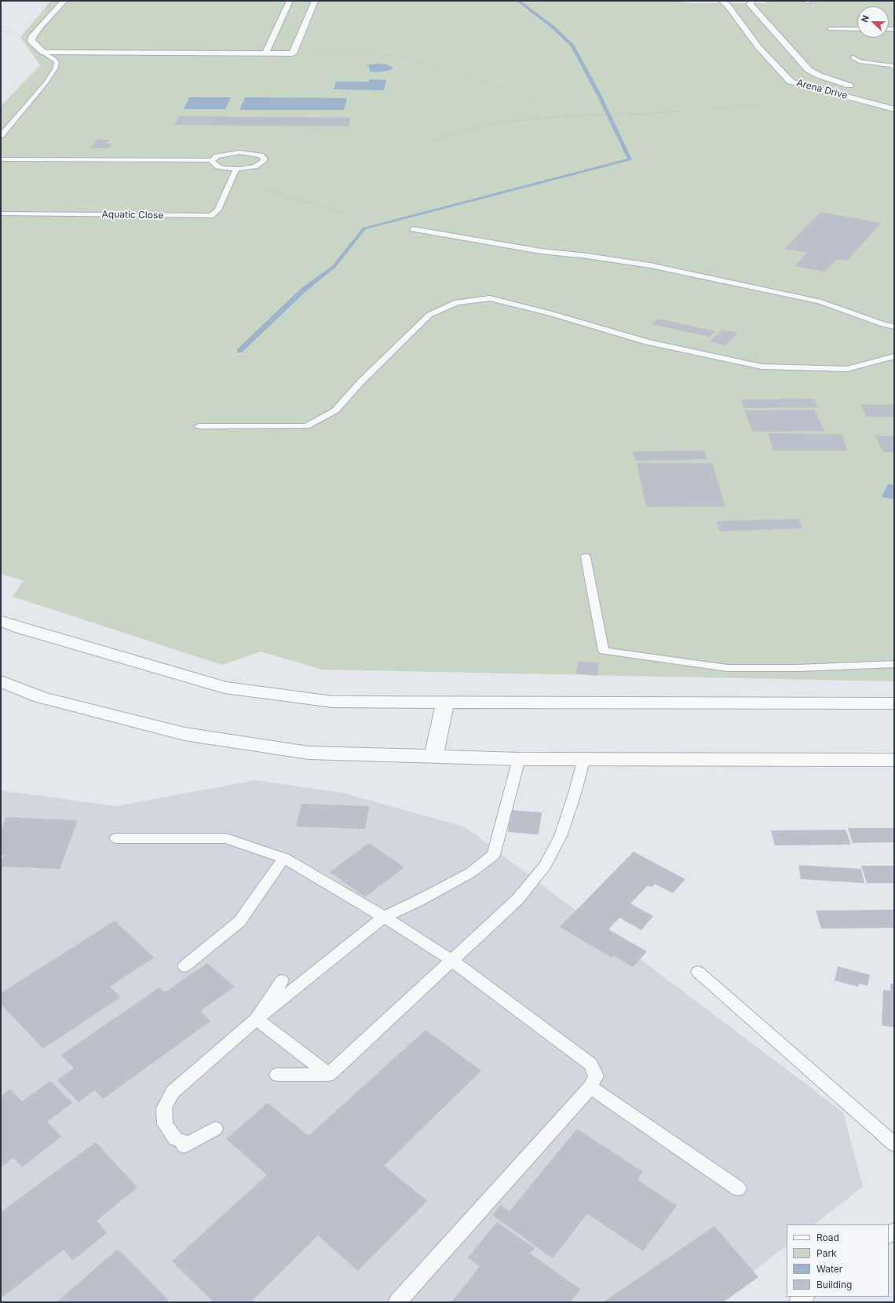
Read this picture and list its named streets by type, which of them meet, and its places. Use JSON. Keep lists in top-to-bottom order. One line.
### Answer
{"streets":{"street":["Arena Drive"],"lane":["Aquatic Close"]},"legend":["Road","Park","Water","Building"],"north":"left"}
